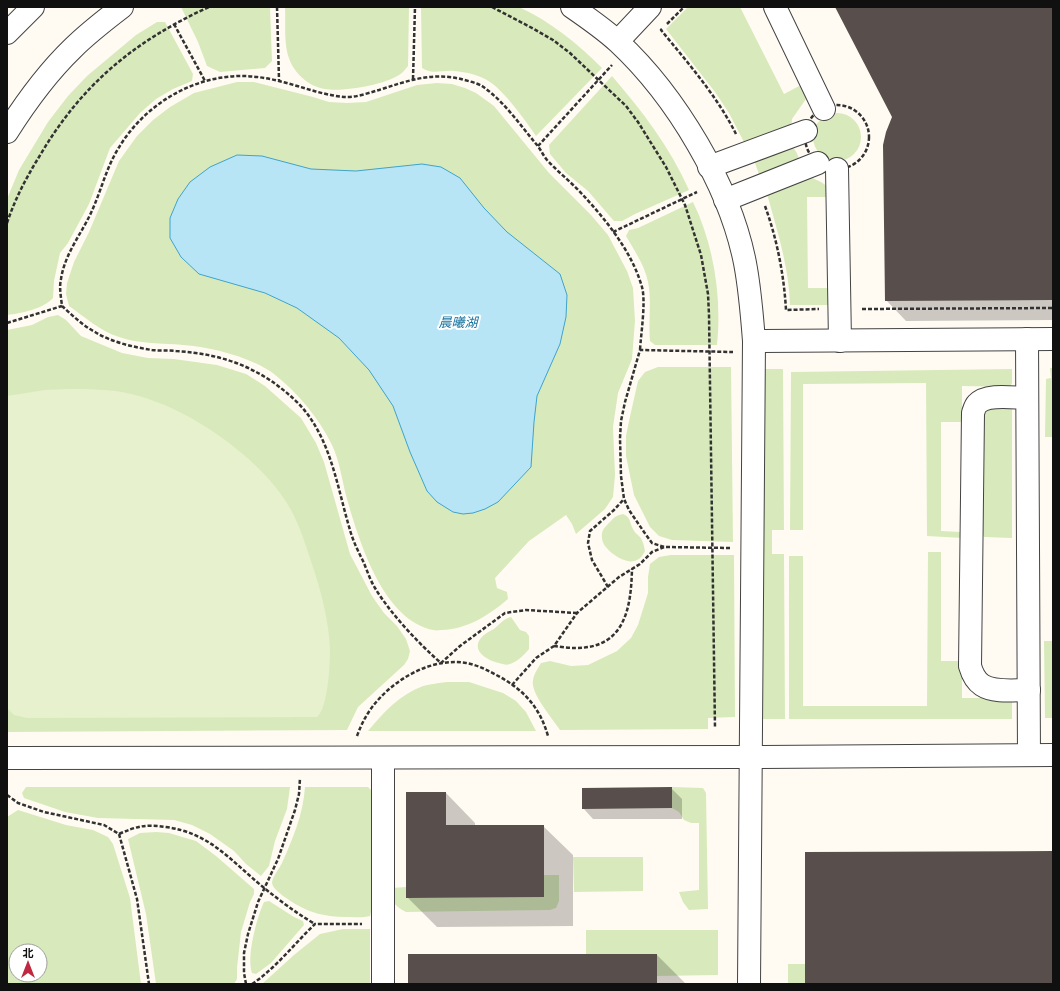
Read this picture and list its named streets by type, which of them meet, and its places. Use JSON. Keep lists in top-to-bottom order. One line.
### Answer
{"water":["晨曦湖"],"north":"top"}
